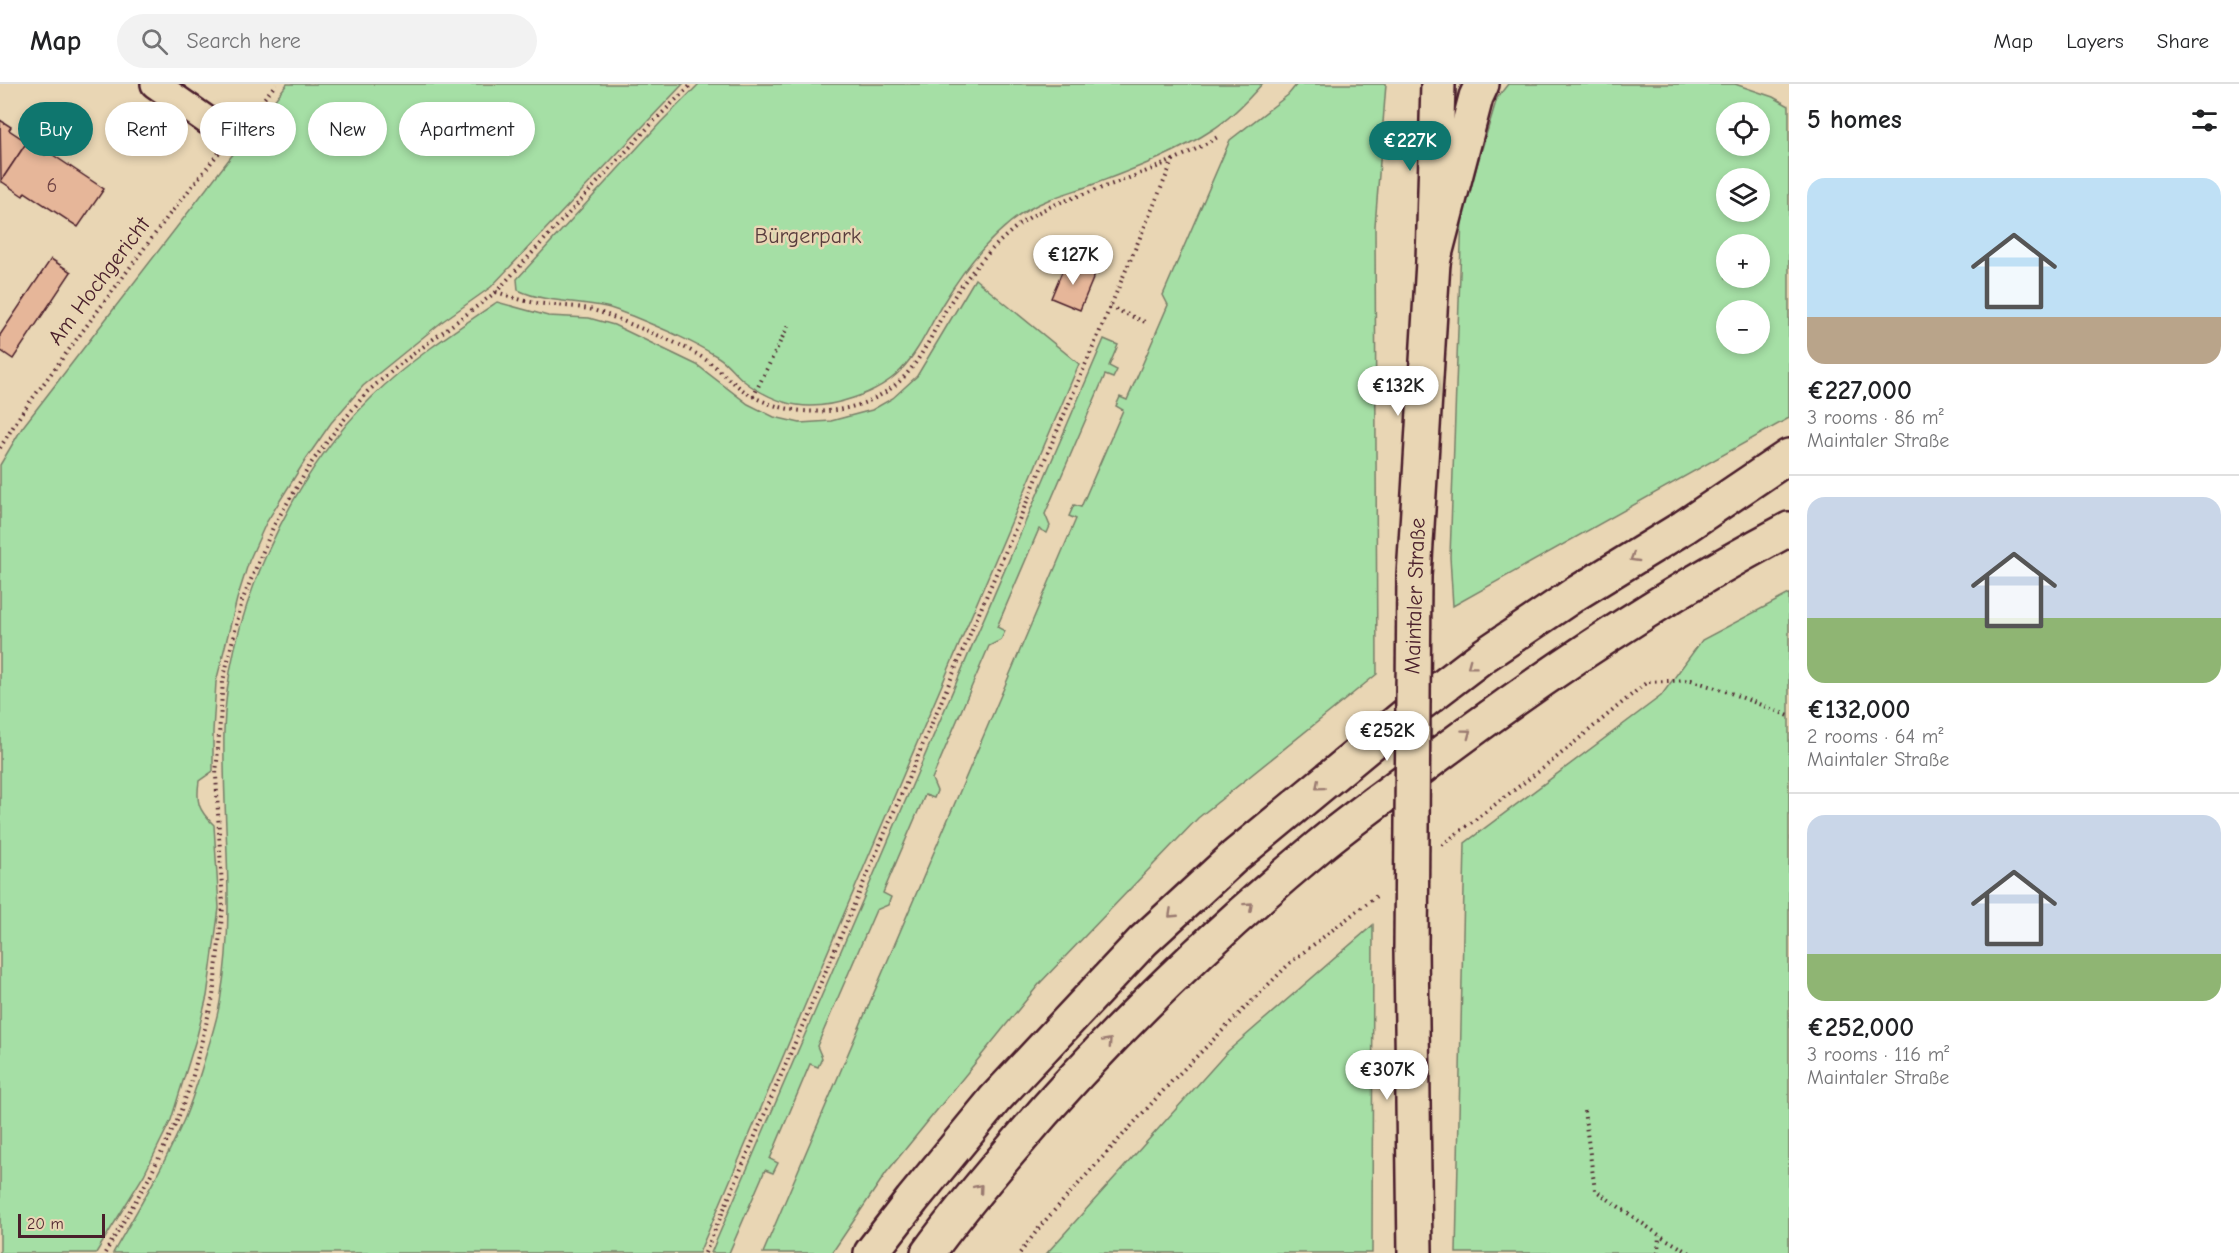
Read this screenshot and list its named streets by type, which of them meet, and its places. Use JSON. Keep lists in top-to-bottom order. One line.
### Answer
{"streets":{"main road":["Maintaler Straße"],"path":["Am Hochgericht"]},"parks":["Bürgerpark"],"house_numbers":["6"],"scale_bar":"20 m","page":{"header":"Map","search":"Search here","nav":["Map","Layers","Share"],"heading":"5 homes","map_buttons":["+","−"],"chip":["Buy","Rent","Filters","New","Apartment"],"price":["€227K","€127K","€132K","€252K","€307K"],"list":[{"name":"€227,000","note":"3 rooms · 86 m² · Maintaler Straße"},{"name":"€132,000","note":"2 rooms · 64 m² · Maintaler Straße"},{"name":"€252,000","note":"3 rooms · 116 m² · Maintaler Straße"}],"scale":"20 m"}}
